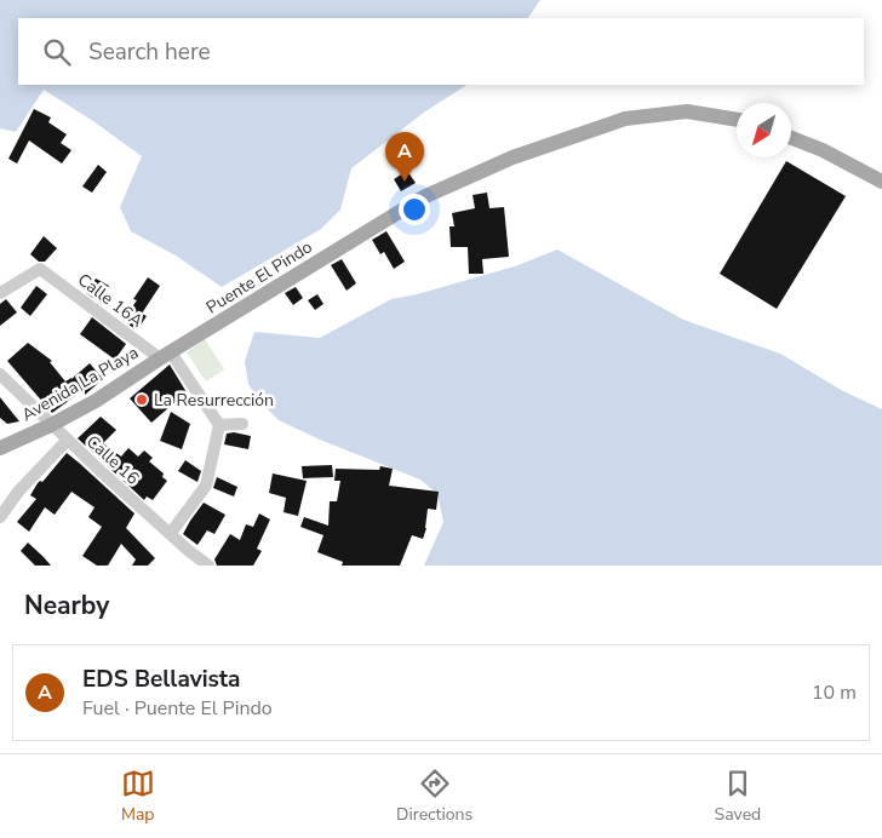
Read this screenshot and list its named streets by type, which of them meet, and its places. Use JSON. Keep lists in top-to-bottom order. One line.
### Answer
{"streets":{"main road":["Puente El Pindo","Avenida La Playa"],"street":["Calle 16A","Calle 16"]},"crossings":[["Puente El Pindo","Calle 16A"],["Puente El Pindo","Avenida La Playa"],["Calle 16A","Avenida La Playa"],["Avenida La Playa","Calle 16"]],"places":["La Resurrección"],"north":"bottom left","page":{"search":"Search here","pins":"A","heading":"Nearby","list":[{"mark":"A","name":"EDS Bellavista","note":"Fuel · Puente El Pindo","value":"10 m"}],"nav":["Map","Directions","Saved"]}}
